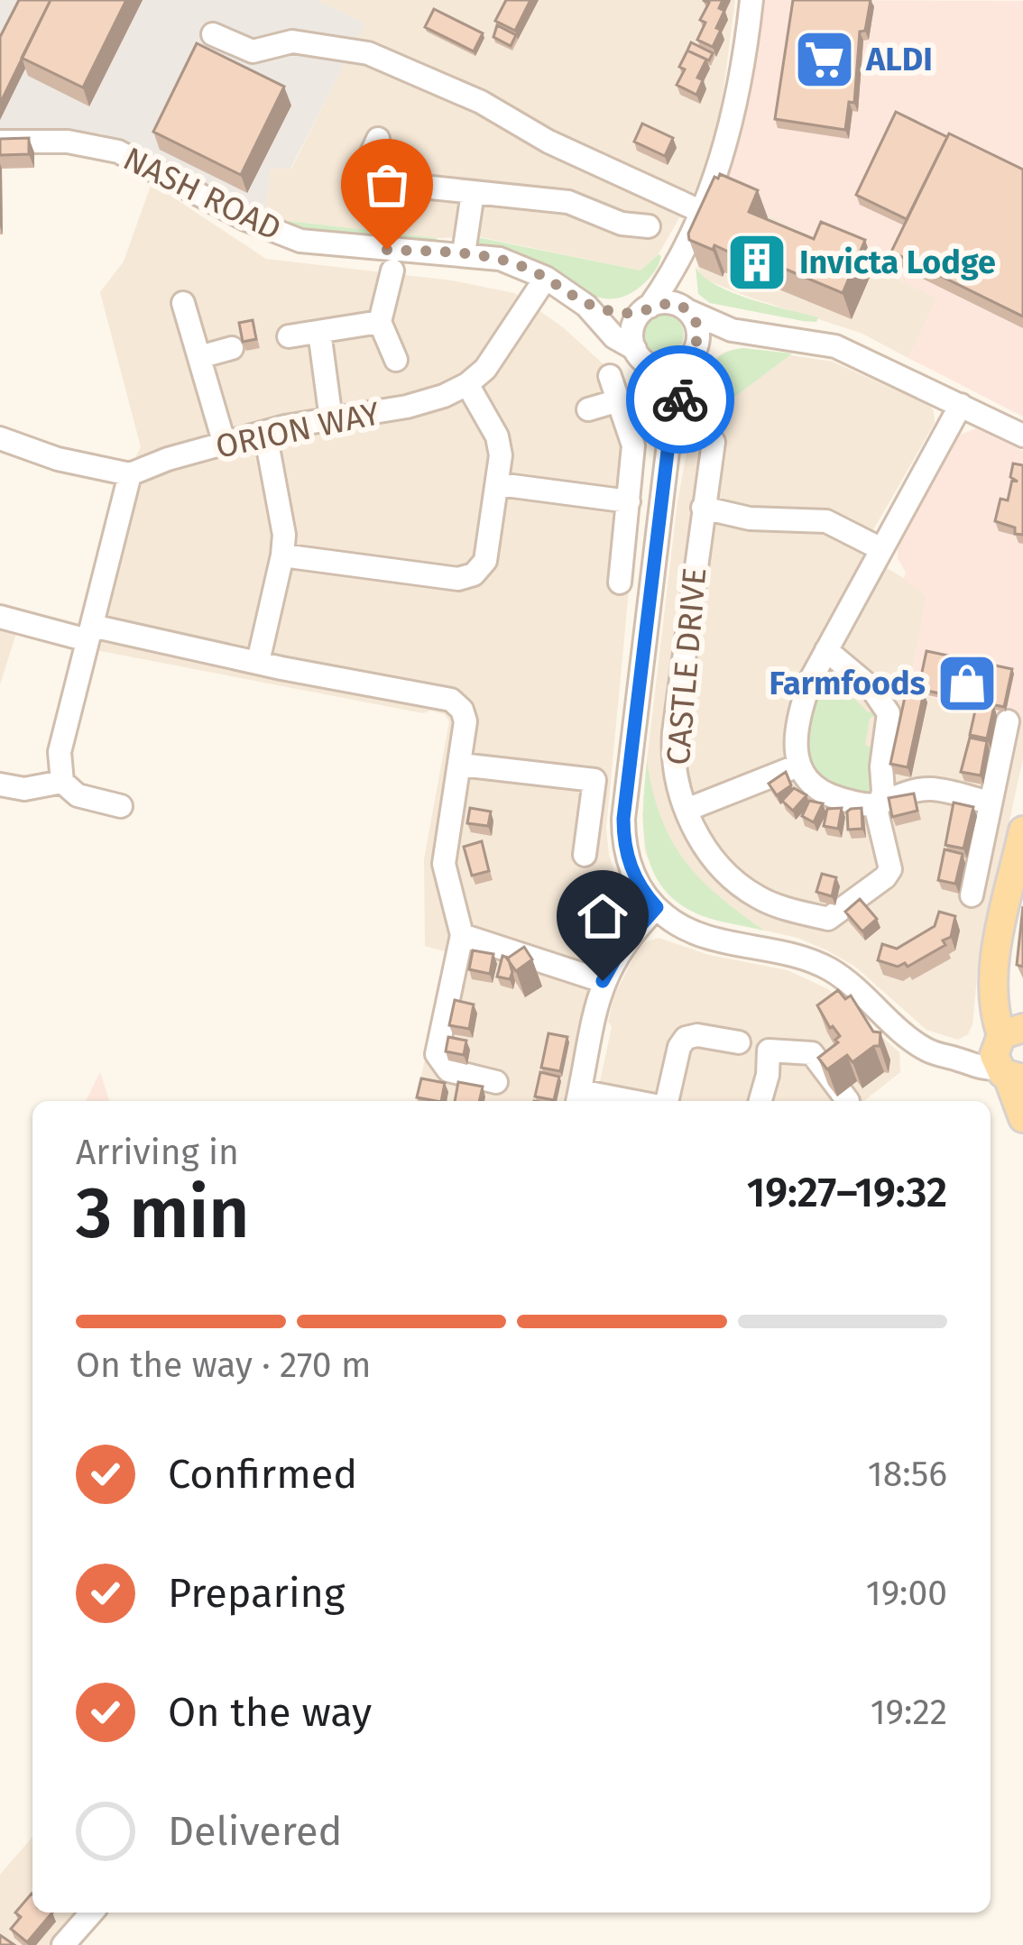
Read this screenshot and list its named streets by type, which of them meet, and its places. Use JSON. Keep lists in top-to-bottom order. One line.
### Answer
{"streets":{"street":["NASH ROAD","ORION WAY","CASTLE DRIVE"]},"crossings":[["NASH ROAD","ORION WAY"]],"places":{"supermarket":["ALDI"],"building":["Invicta Lodge"],"shop":["Farmfoods"]},"page":{"heading":["3 min","Arriving in","19:27–19:32"],"bar":"On the way · 270 m","list":[["Confirmed","18:56"],["Preparing","19:00"],["On the way","19:22"],"Delivered"]}}
